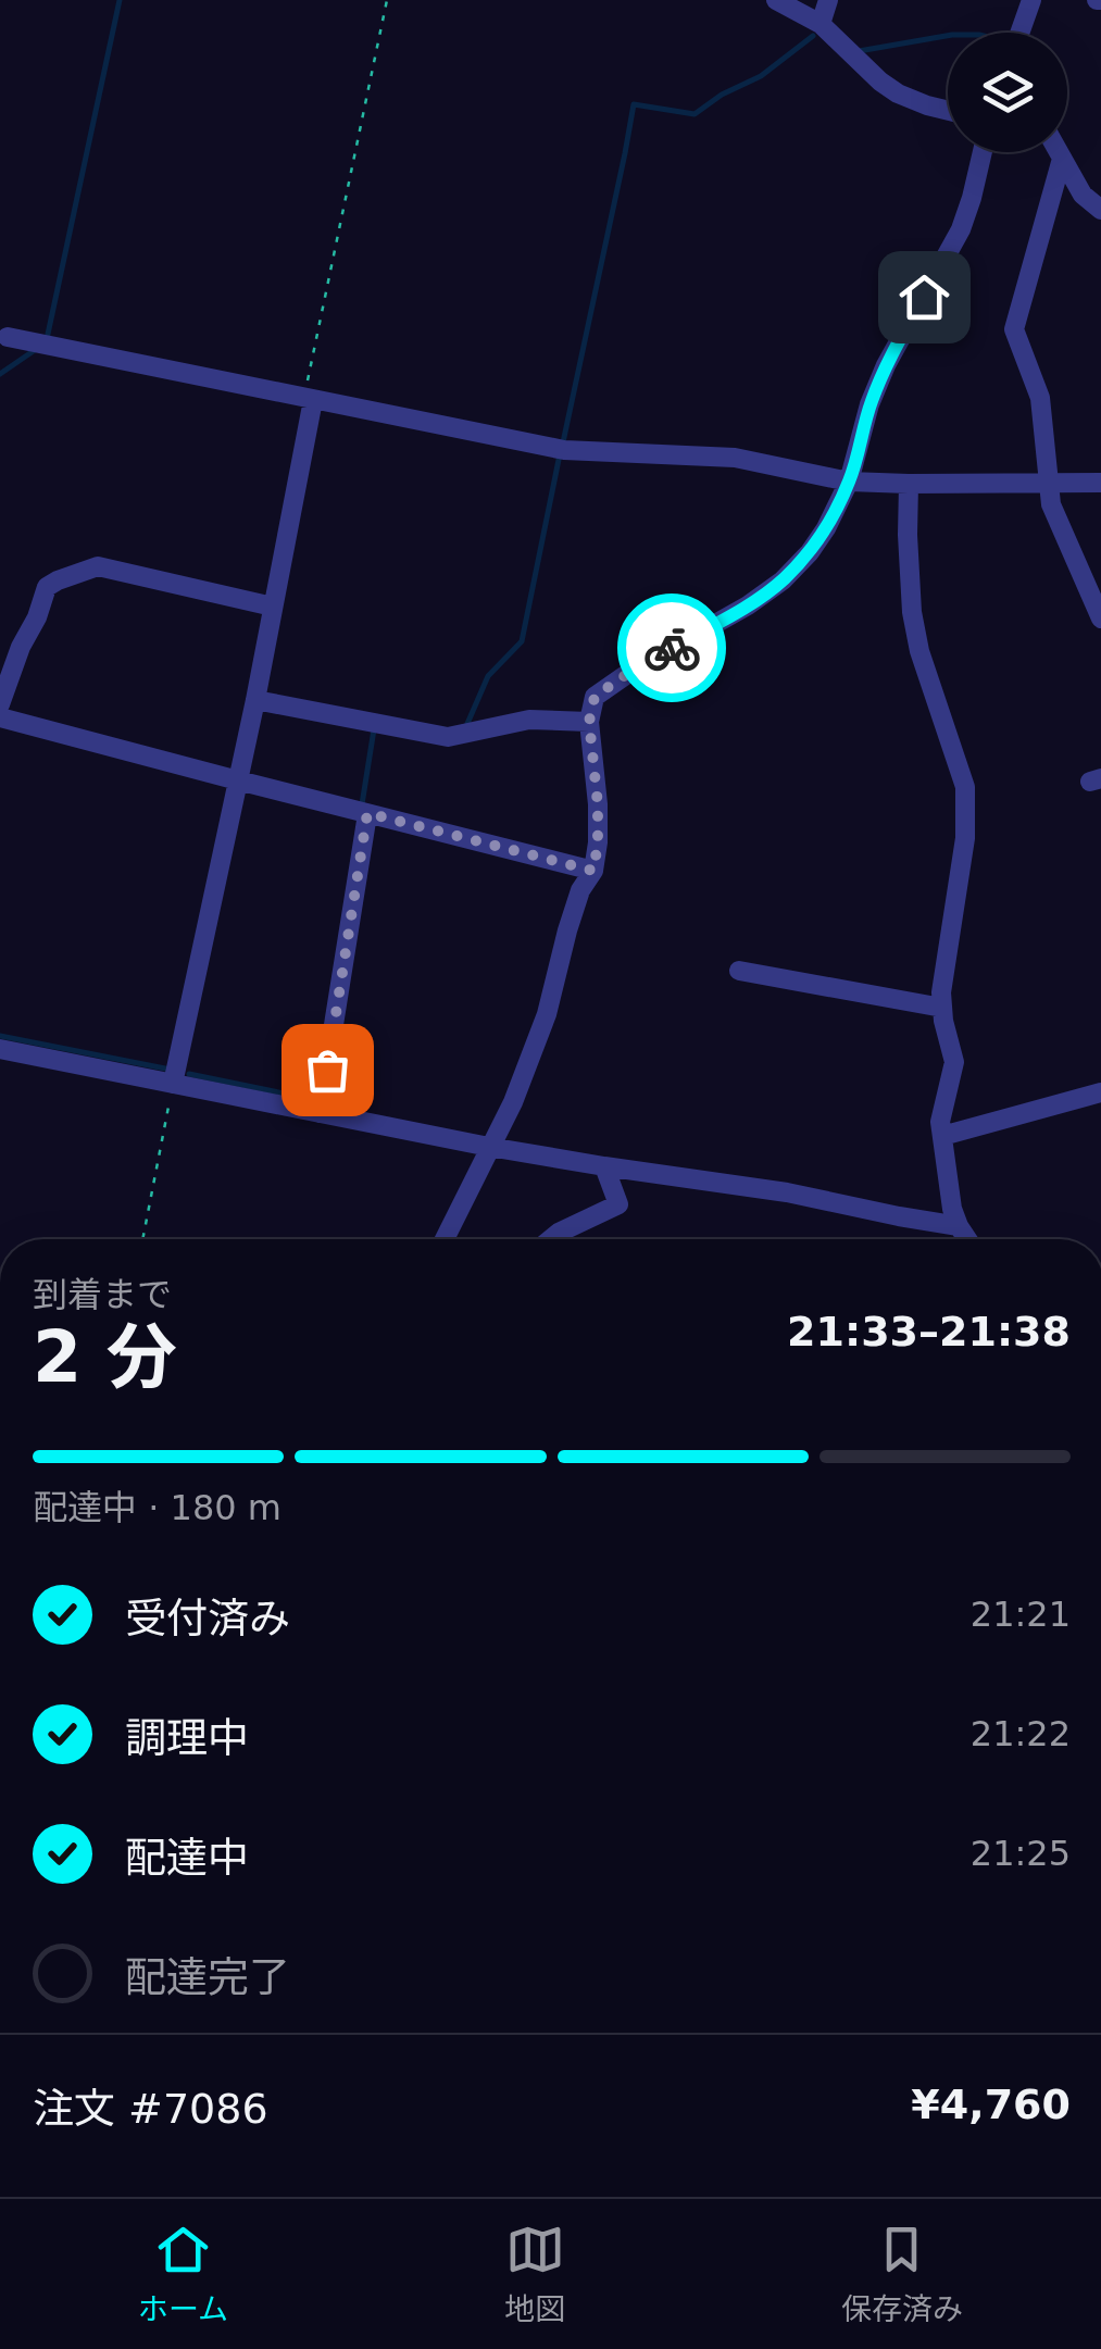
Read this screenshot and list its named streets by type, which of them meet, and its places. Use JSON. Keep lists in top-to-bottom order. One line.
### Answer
{"page":{"heading":["2 分","到着まで","21:33–21:38"],"panel":["注文 #7086","¥4,760"],"bar":"配達中 · 180 m","list":[["受付済み","21:21"],["調理中","21:22"],["配達中","21:25"],"配達完了"],"tabs":["ホーム","地図","保存済み"]}}
